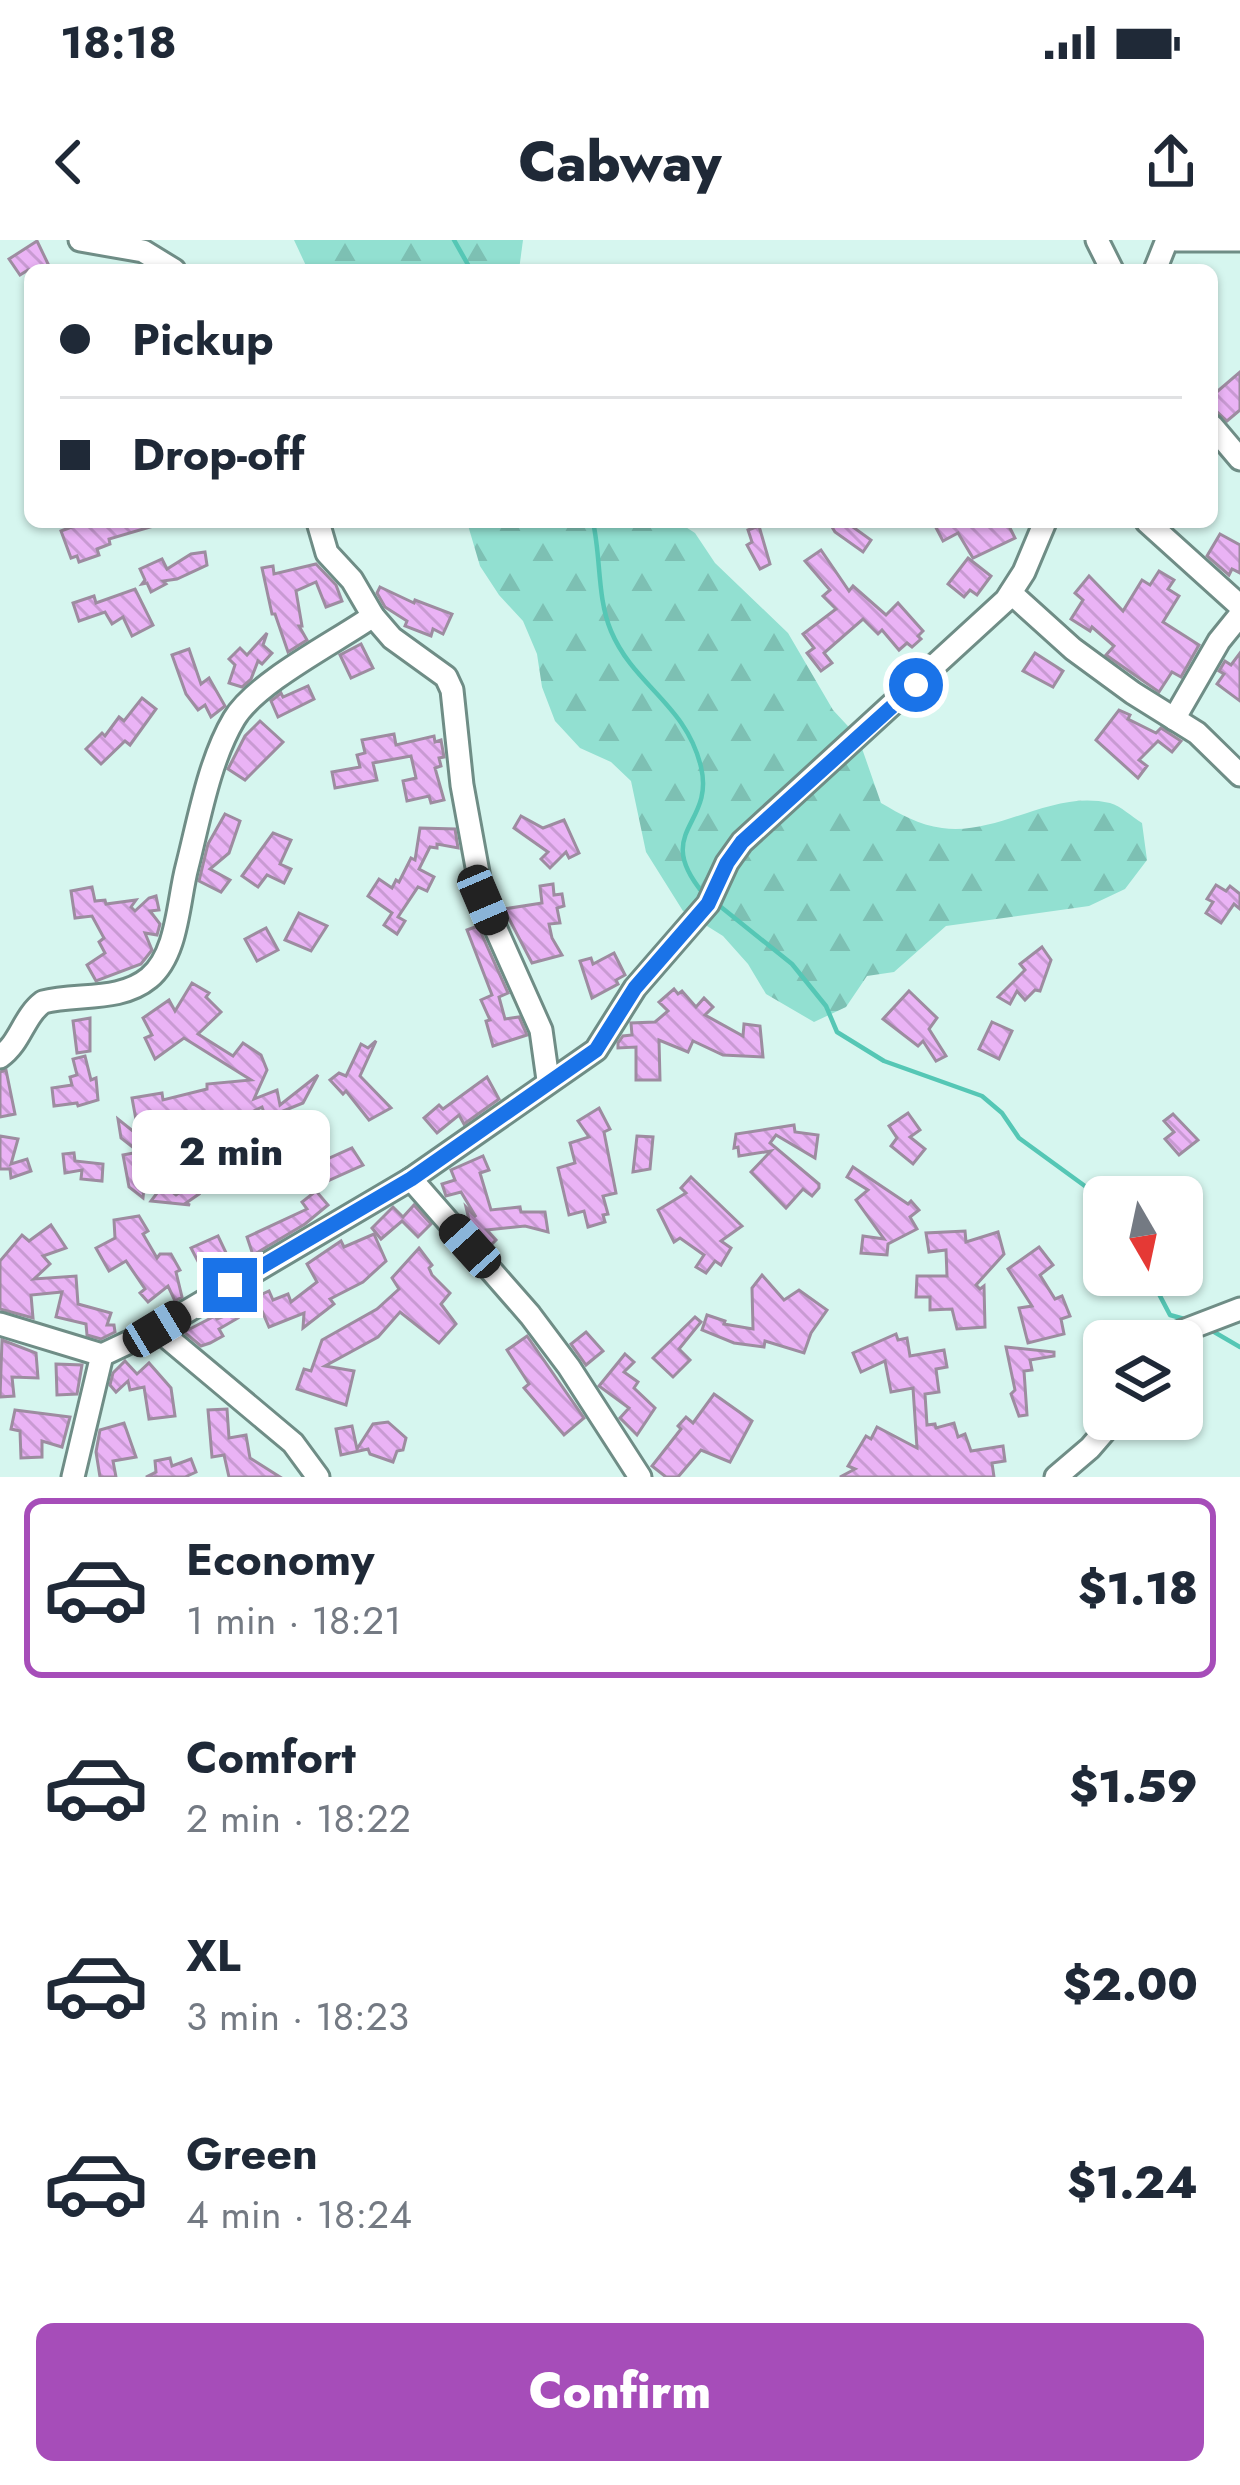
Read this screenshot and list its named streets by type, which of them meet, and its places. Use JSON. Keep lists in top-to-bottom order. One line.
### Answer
{"north":"bottom","page":{"status":"18:18","header":"Cabway","banner":["Pickup","Drop-off"],"bubble":"2 min","list":[{"name":"Economy","note":"1 min · 18:21","value":"$1.18"},{"name":"Comfort","note":"2 min · 18:22","value":"$1.59"},{"name":"XL","note":"3 min · 18:23","value":"$2.00"},{"name":"Green","note":"4 min · 18:24","value":"$1.24"}],"buttons":"Confirm"}}
